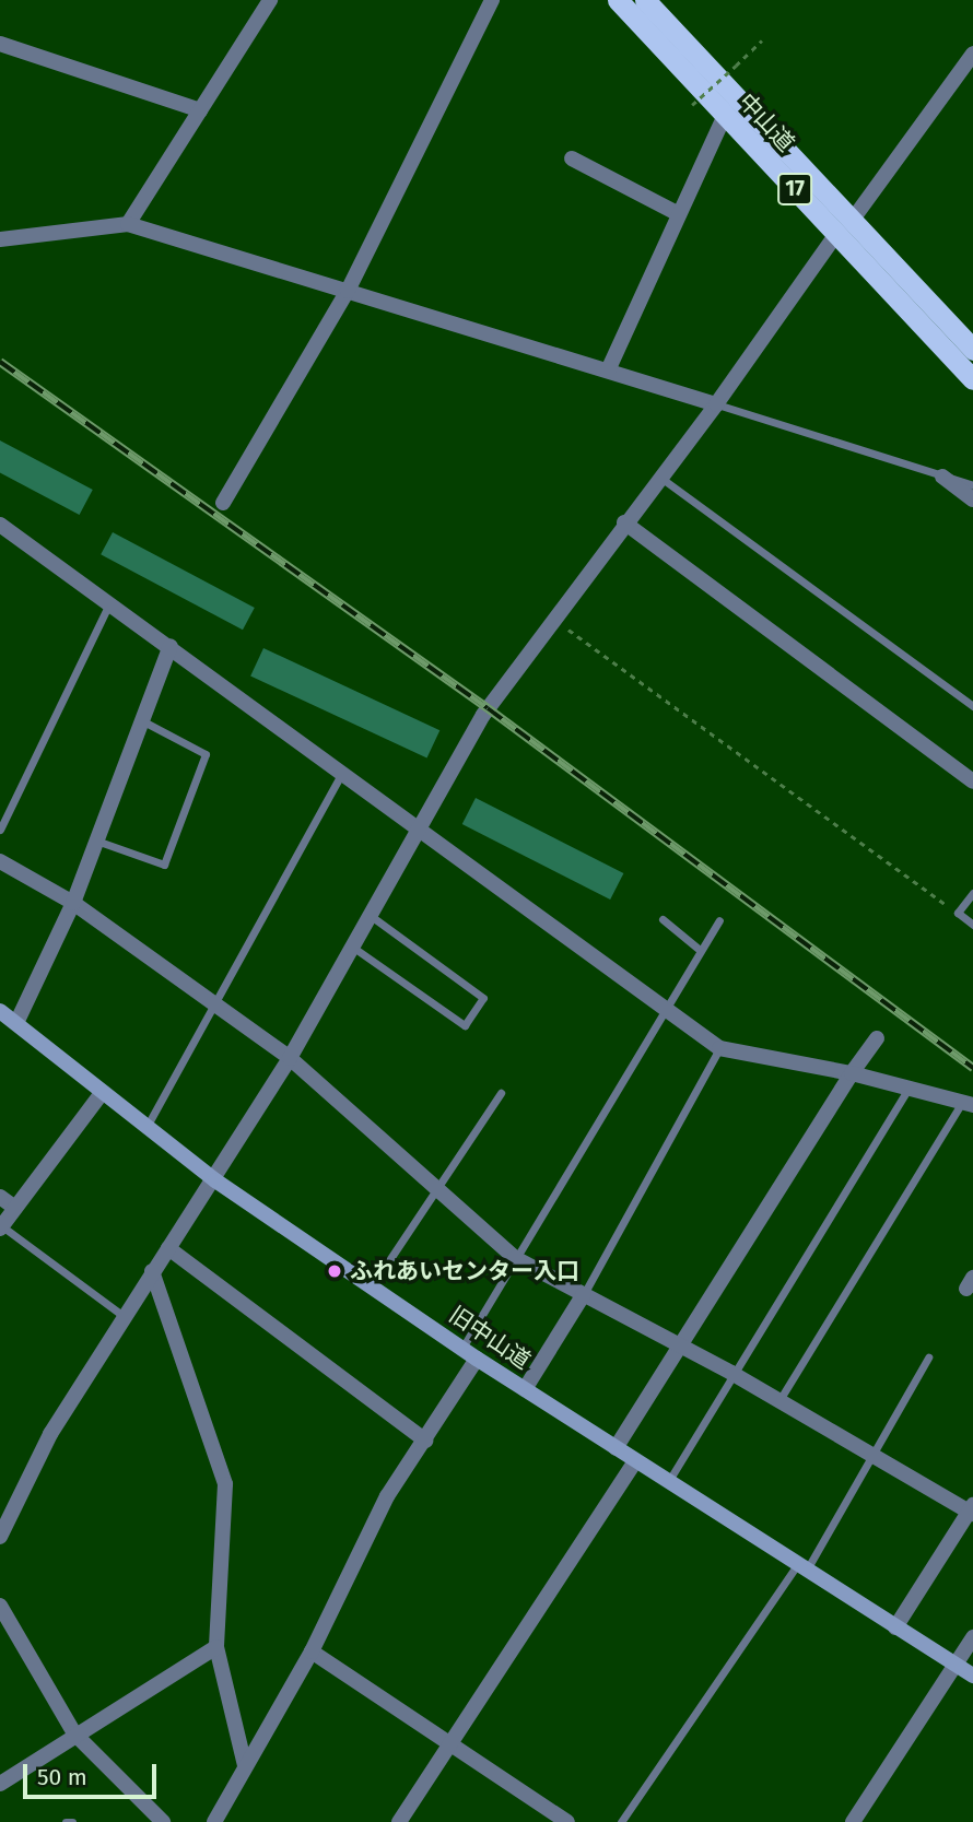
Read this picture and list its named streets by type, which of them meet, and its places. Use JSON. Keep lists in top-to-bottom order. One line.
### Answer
{"streets":{"highway":["中山道","17"],"main road":["旧中山道"]},"places":["ふれあいセンター入口"],"scale_bar":"50 m"}
